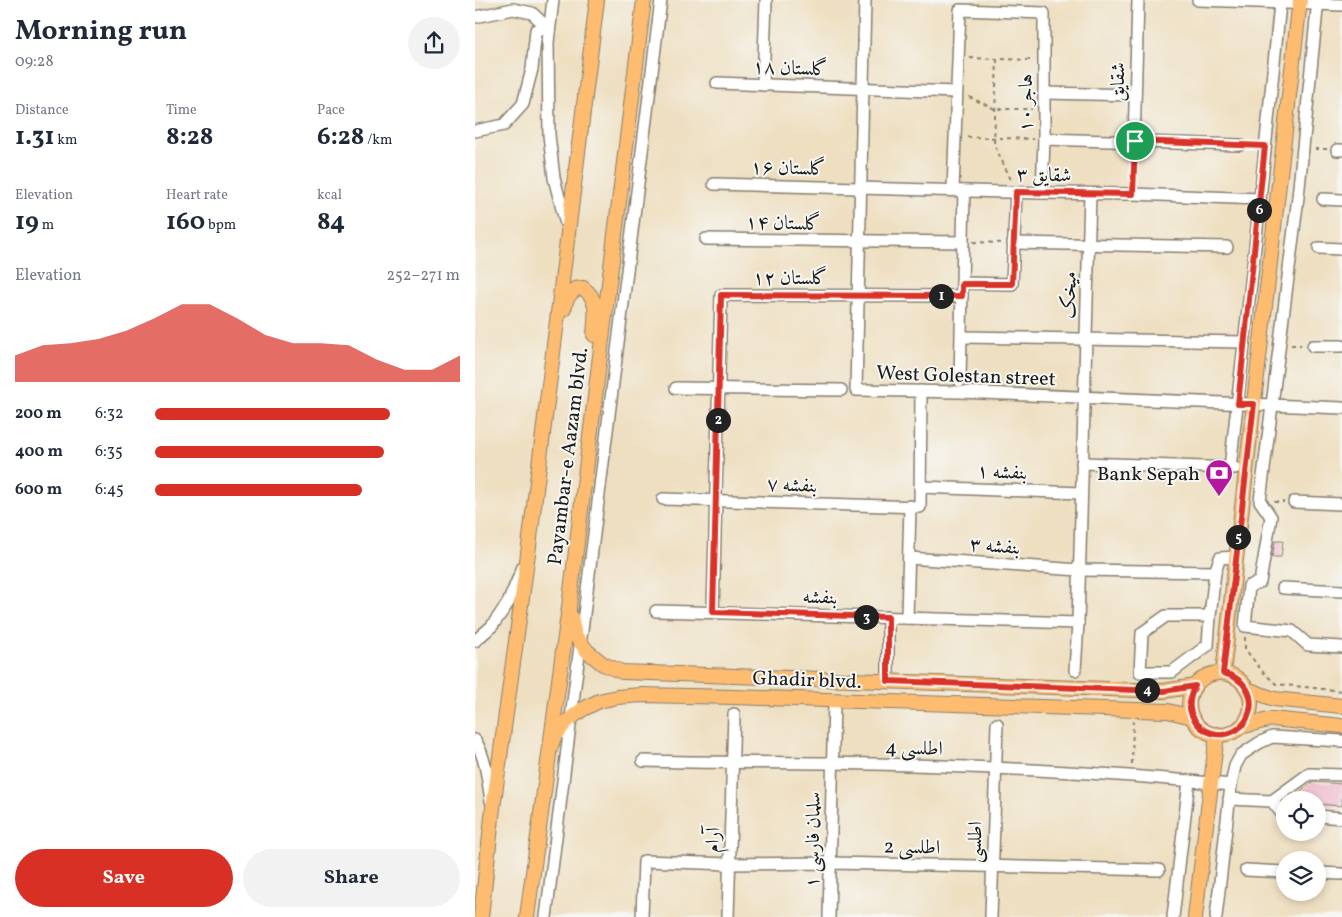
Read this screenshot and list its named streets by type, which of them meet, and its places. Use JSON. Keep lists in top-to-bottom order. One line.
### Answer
{"streets":{"main road":["Payambar-e Aazam blvd.","Ghadir blvd."],"street":["گلستان ۱۸","شقایق","هاجر ۱۰","گلستان ۱۶","شقایق ۳","گلستان ۱۴","گلستان ۱۲","میخک","West Golestan street","بنفشه ۱","بنفشه ۷","بنفشه ۳","بنفشه","اطلسی 4","آرام","سلمان فارسی ۱","اطلسی","اطلسی 2"]},"crossings":[["گلستان ۱۸","West Golestan street"],["هاجر ۱۰","شقایق ۳"],["گلستان ۱۶","شقایق ۳"],["گلستان ۱۶","West Golestan street"],["شقایق ۳","میخک"],["گلستان ۱۴","West Golestan street"],["گلستان ۱۲","West Golestan street"],["میخک","West Golestan street"],["Payambar-e Aazam blvd.","Ghadir blvd."],["Ghadir blvd.","سلمان فارسی ۱"],["اطلسی 4","آرام"],["اطلسی 4","سلمان فارسی ۱"],["اطلسی 4","اطلسی"],["آرام","اطلسی 2"],["سلمان فارسی ۱","اطلسی 2"],["اطلسی","اطلسی 2"]],"places":{"bank":["Bank Sepah"]},"page":{"heading":["Morning run","09:28"],"stats":[["Distance","1.31 km"],["Time","8:28"],["Pace","6:28 /km"],["Elevation","19 m"],["Heart rate","160 bpm"],["kcal","84"]],"pins":["6","1","2","5","3","4"],"chart":["Elevation","252–271 m"],"list":[{"name":"200 m","note":"6:32"},{"name":"400 m","note":"6:35"},{"name":"600 m","note":"6:45"}],"buttons":["Save","Share"]}}
